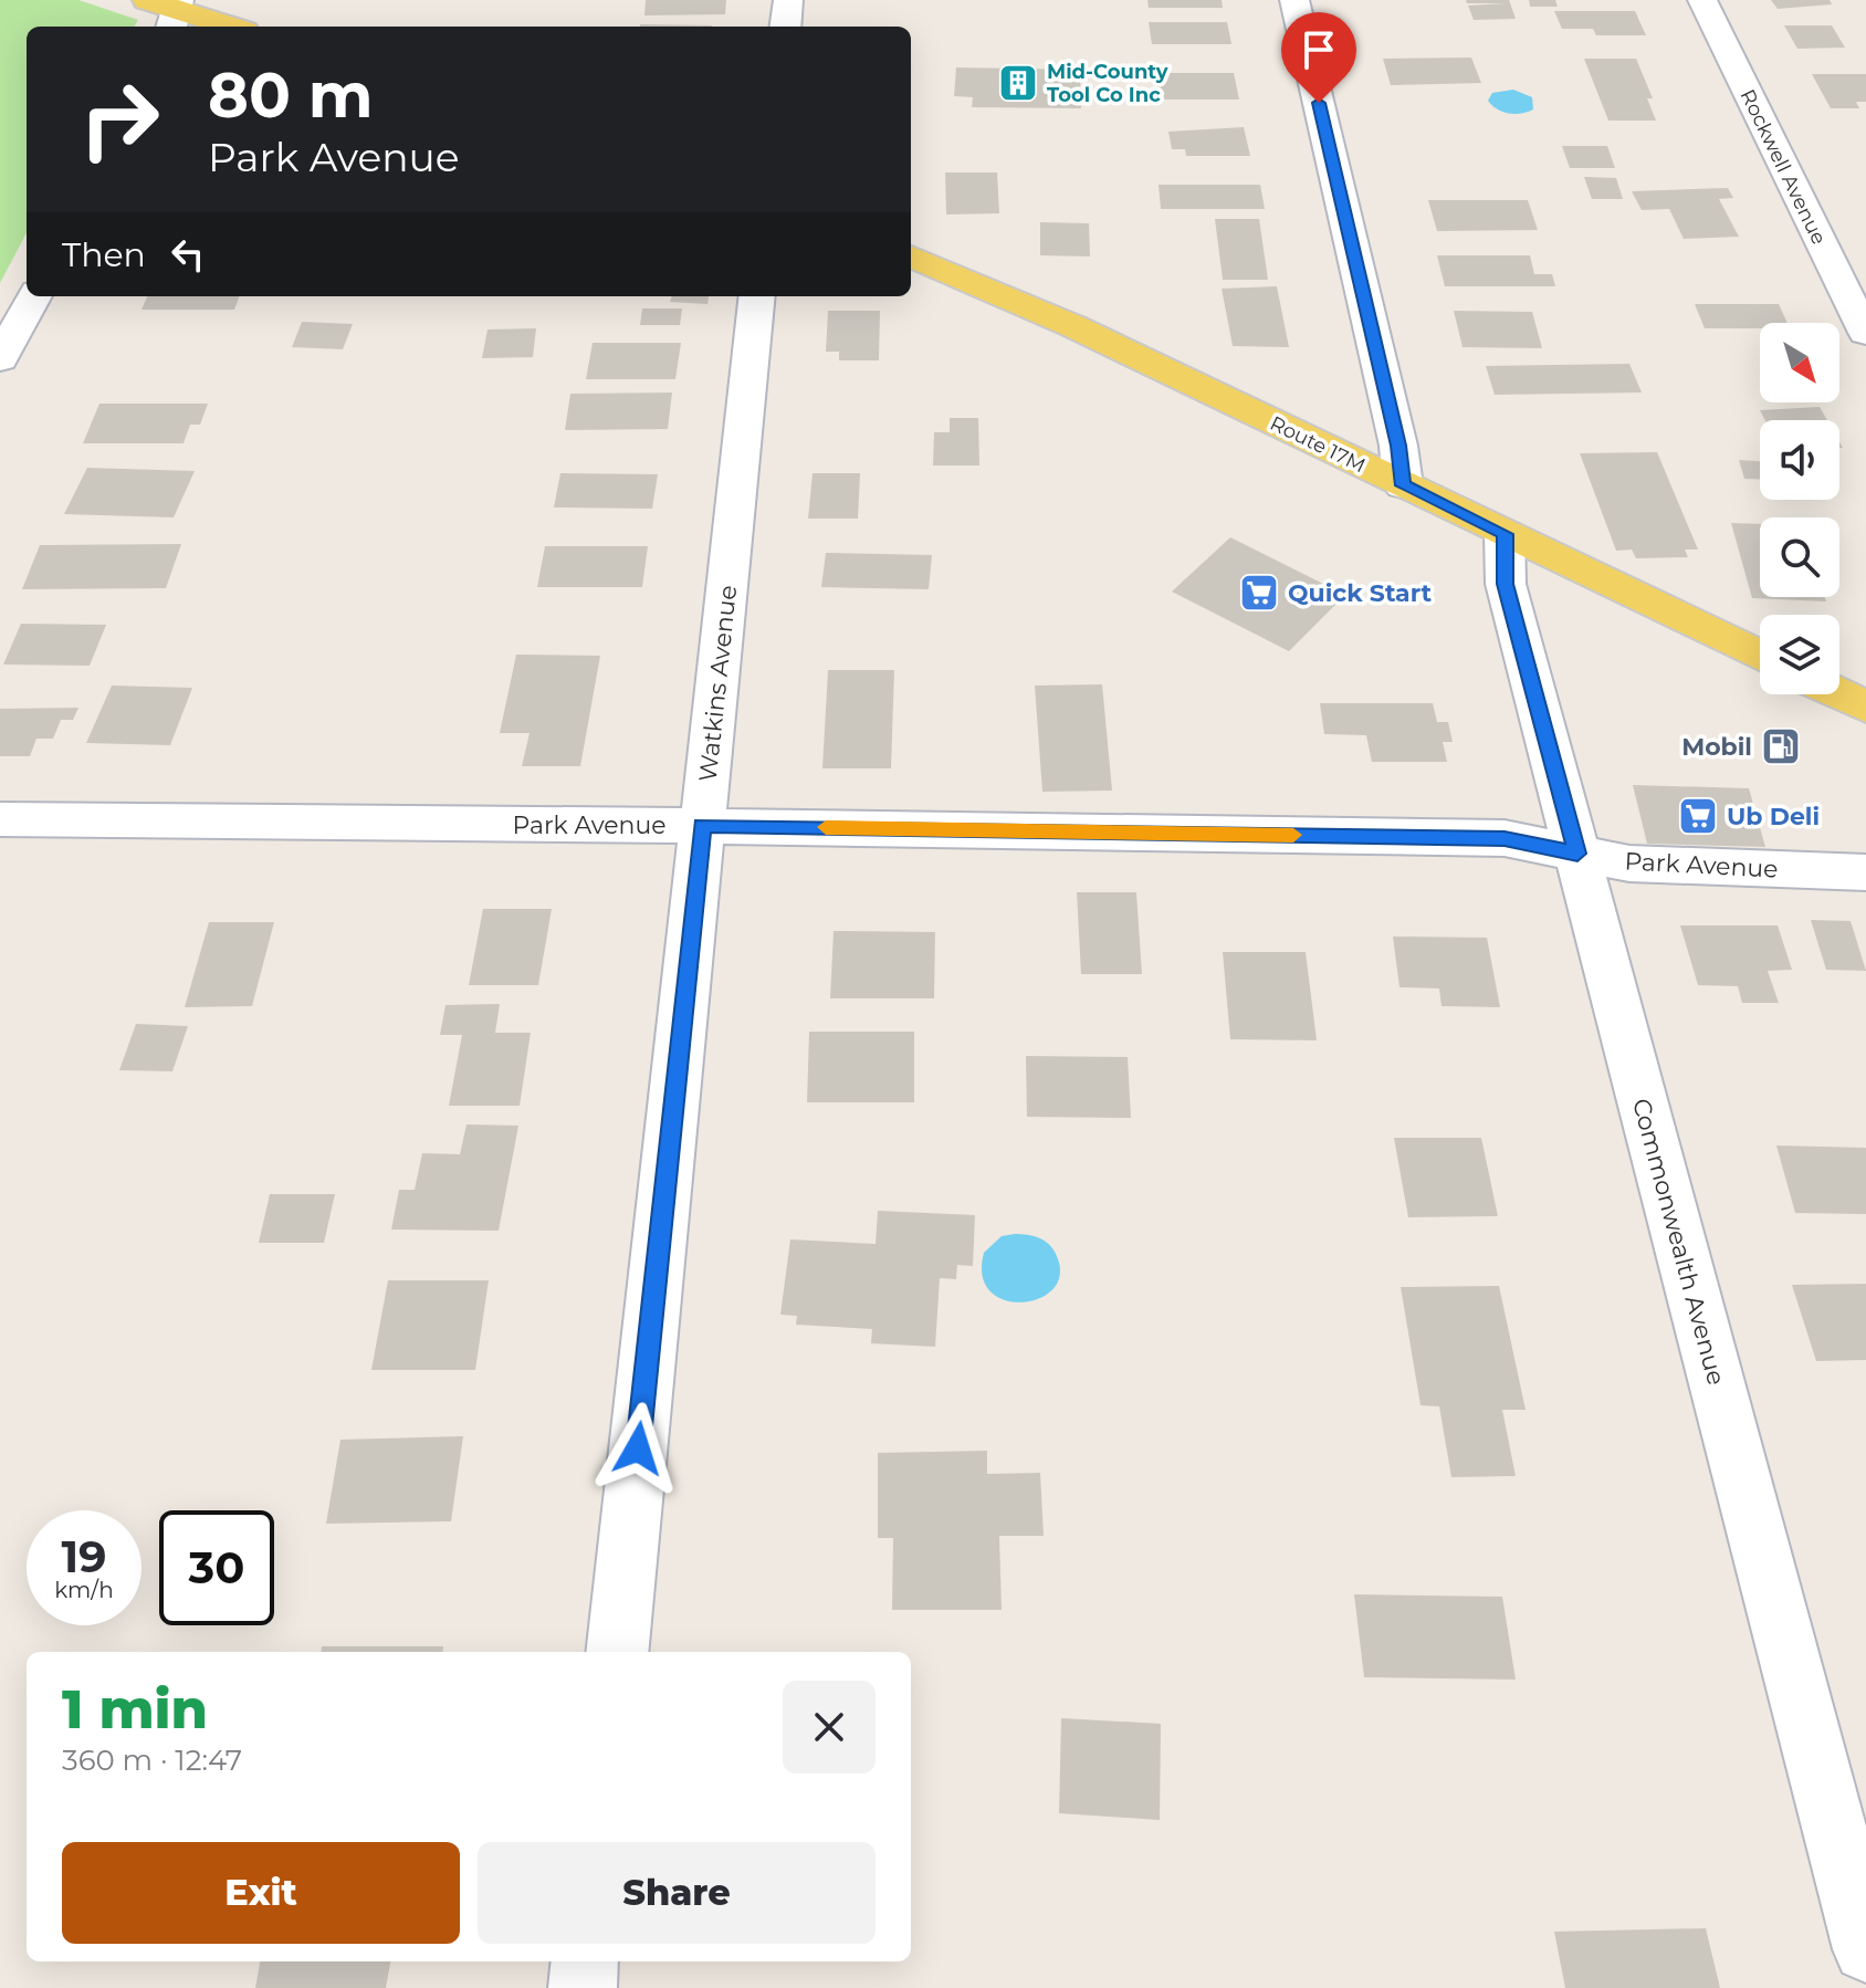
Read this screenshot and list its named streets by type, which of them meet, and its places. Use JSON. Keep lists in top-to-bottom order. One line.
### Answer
{"streets":{"main road":["Route 17M"],"street":["Rockwell Avenue","Watkins Avenue","Park Avenue","Commonwealth Avenue"]},"crossings":[["Route 17M","Commonwealth Avenue"],["Watkins Avenue","Park Avenue"],["Park Avenue","Commonwealth Avenue"]],"places":{"building":["Mid-County Tool Co Inc"],"supermarket":["Quick Start","Ub Deli"],"fuel station":["Mobil"]},"north":"bottom right","page":{"turn":["80 m","Park Avenue"],"then":"Then","speed":"19 km/h","limit":"30","heading":["1 min","360 m · 12:47"],"buttons":["Exit","Share"]}}
